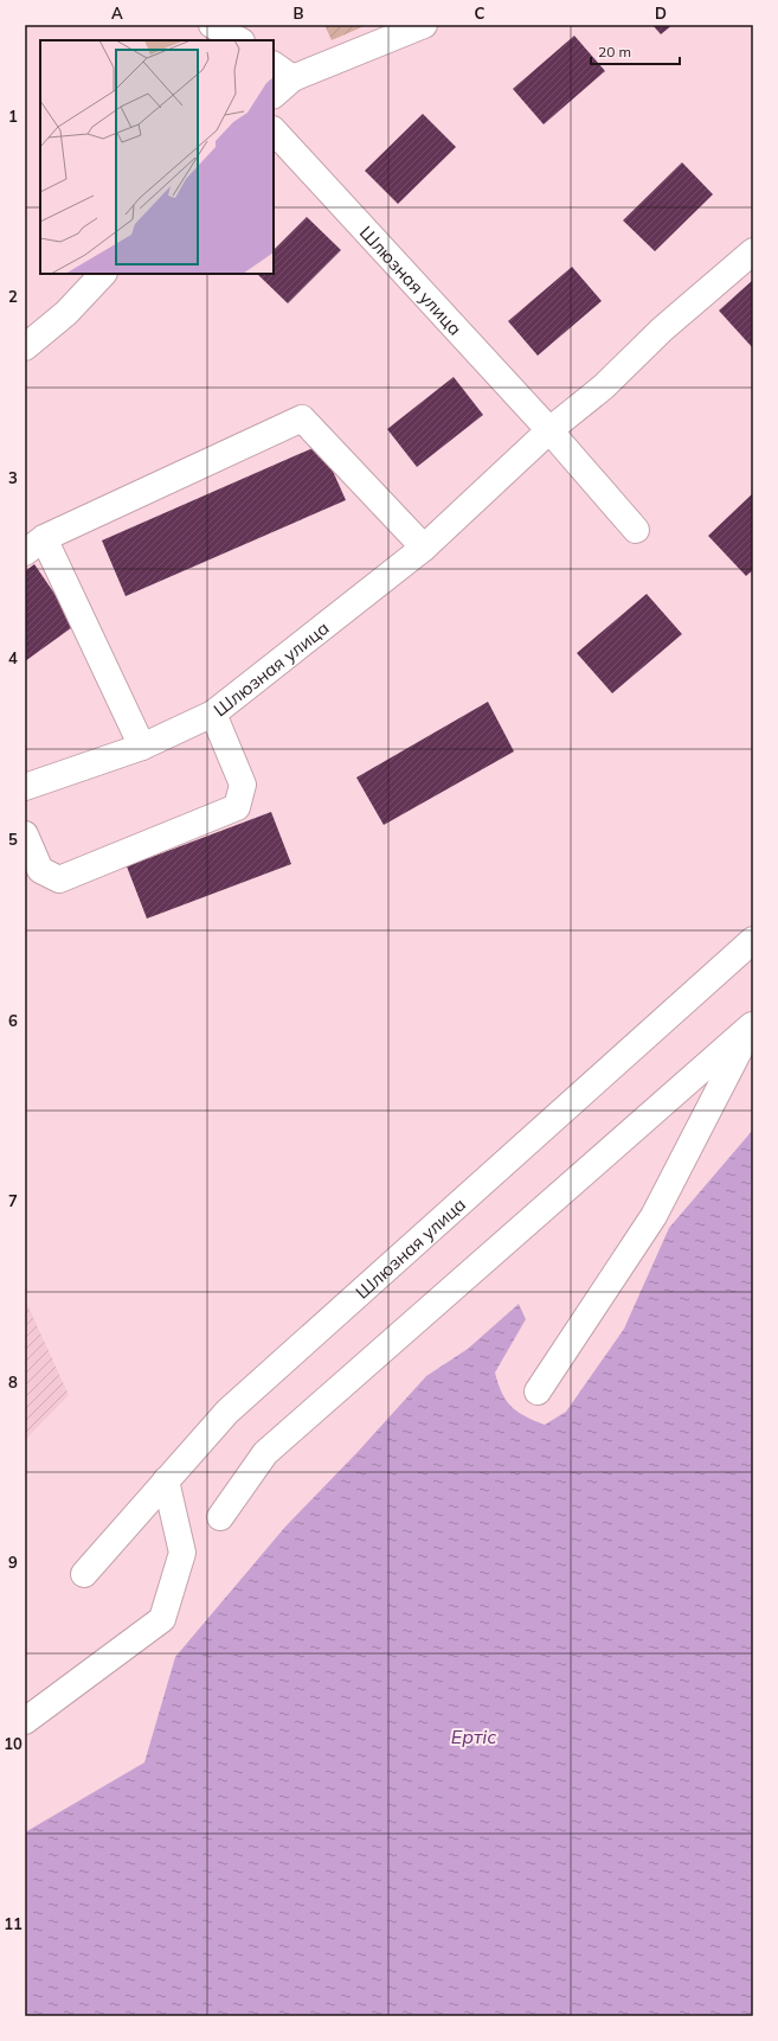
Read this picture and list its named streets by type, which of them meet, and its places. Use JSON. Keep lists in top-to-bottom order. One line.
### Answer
{"streets":{"street":["Шлюзная улица"]},"water":["Ертіс"],"scale_bar":"20 m","grid":{"columns":["A","B","C","D"],"rows":["1","2","3","4","5","6","7","8","9","10","11"]}}
